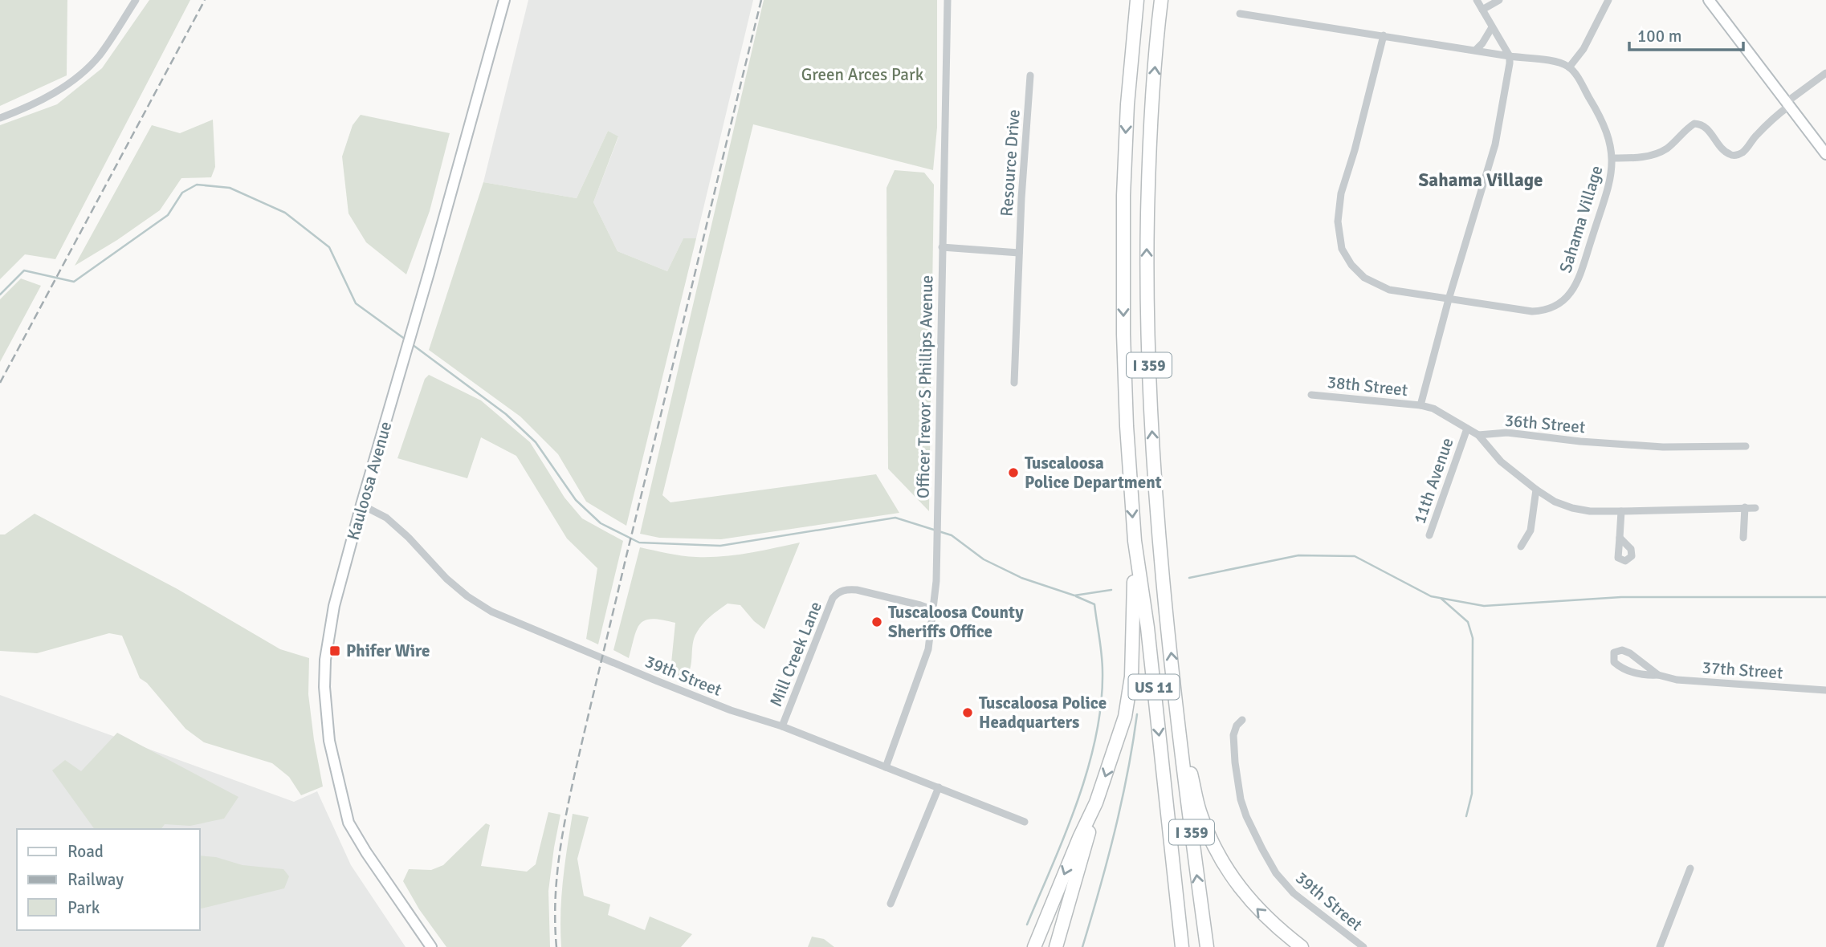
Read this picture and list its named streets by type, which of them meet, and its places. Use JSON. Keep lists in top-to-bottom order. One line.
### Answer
{"streets":{"highway":["I 359","US 11"],"street":["Resource Drive","Sahama Village","38th Street","Officer Trevor S Phillips Avenue","36th Street","Kauloosa Avenue","11th Avenue","Mill Creek Lane","37th Street","39th Street"]},"crossings":[["I 359","US 11"],["38th Street","11th Avenue"],["Officer Trevor S Phillips Avenue","Mill Creek Lane"],["Officer Trevor S Phillips Avenue","39th Street"],["Kauloosa Avenue","39th Street"],["Mill Creek Lane","39th Street"]],"districts":["Sahama Village"],"parks":["Green Arces Park"],"places":{"other":["Tuscaloosa Police Department","Tuscaloosa County Sheriffs Office","Tuscaloosa Police Headquarters"],"transit":["Phifer Wire"]},"legend":["Road","Railway","Park"],"scale_bar":"100 m"}
